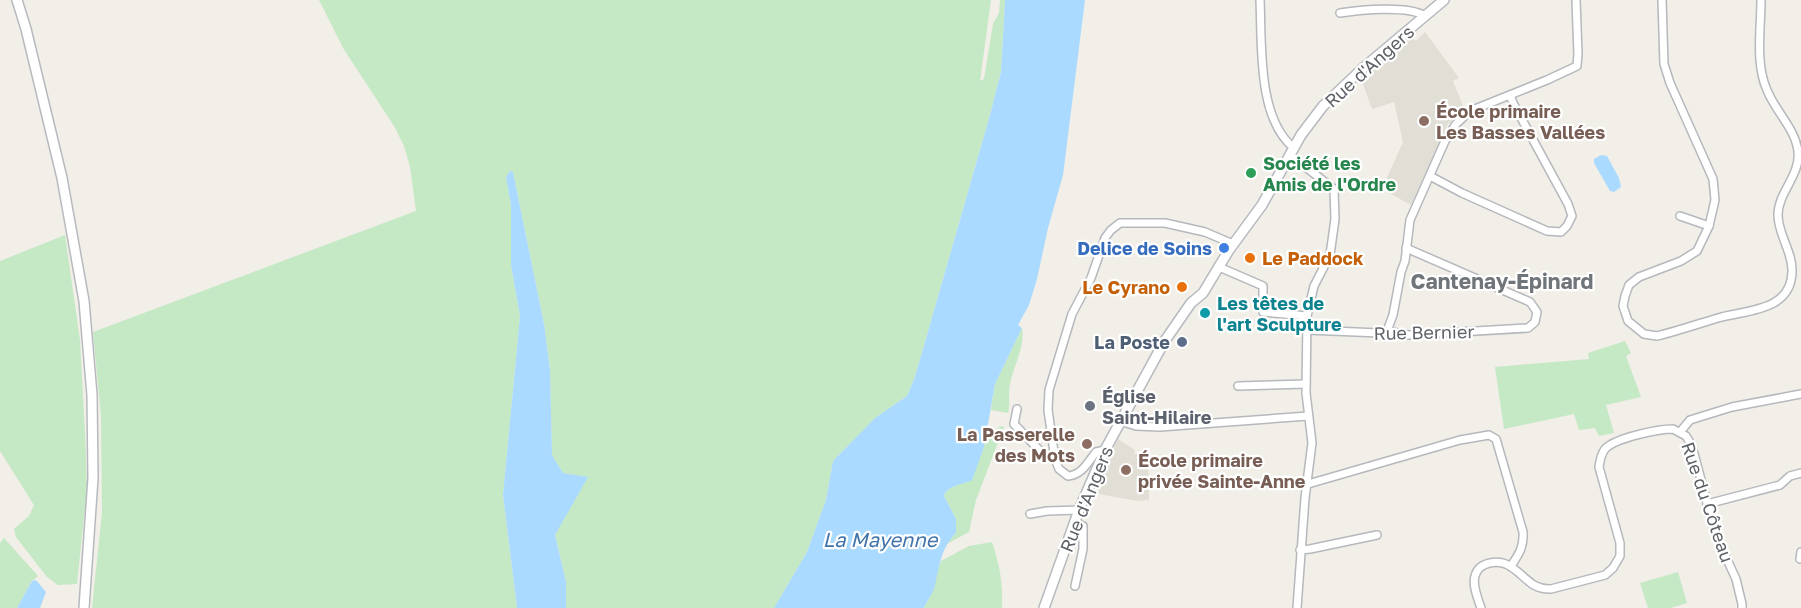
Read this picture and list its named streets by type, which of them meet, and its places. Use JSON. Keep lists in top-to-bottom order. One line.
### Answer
{"streets":{"main road":["Rue d'Angers"],"street":["Rue Bernier","Rue du Côteau"]},"districts":["Cantenay-Épinard"],"water":["La Mayenne"],"places":["École primaire Les Basses Vallées","Société les Amis de l'Ordre","Delice de Soins","Le Paddock","Le Cyrano","Les têtes de l'art Sculpture","La Poste","Église Saint-Hilaire","La Passerelle des Mots","École primaire privée Sainte-Anne"]}
